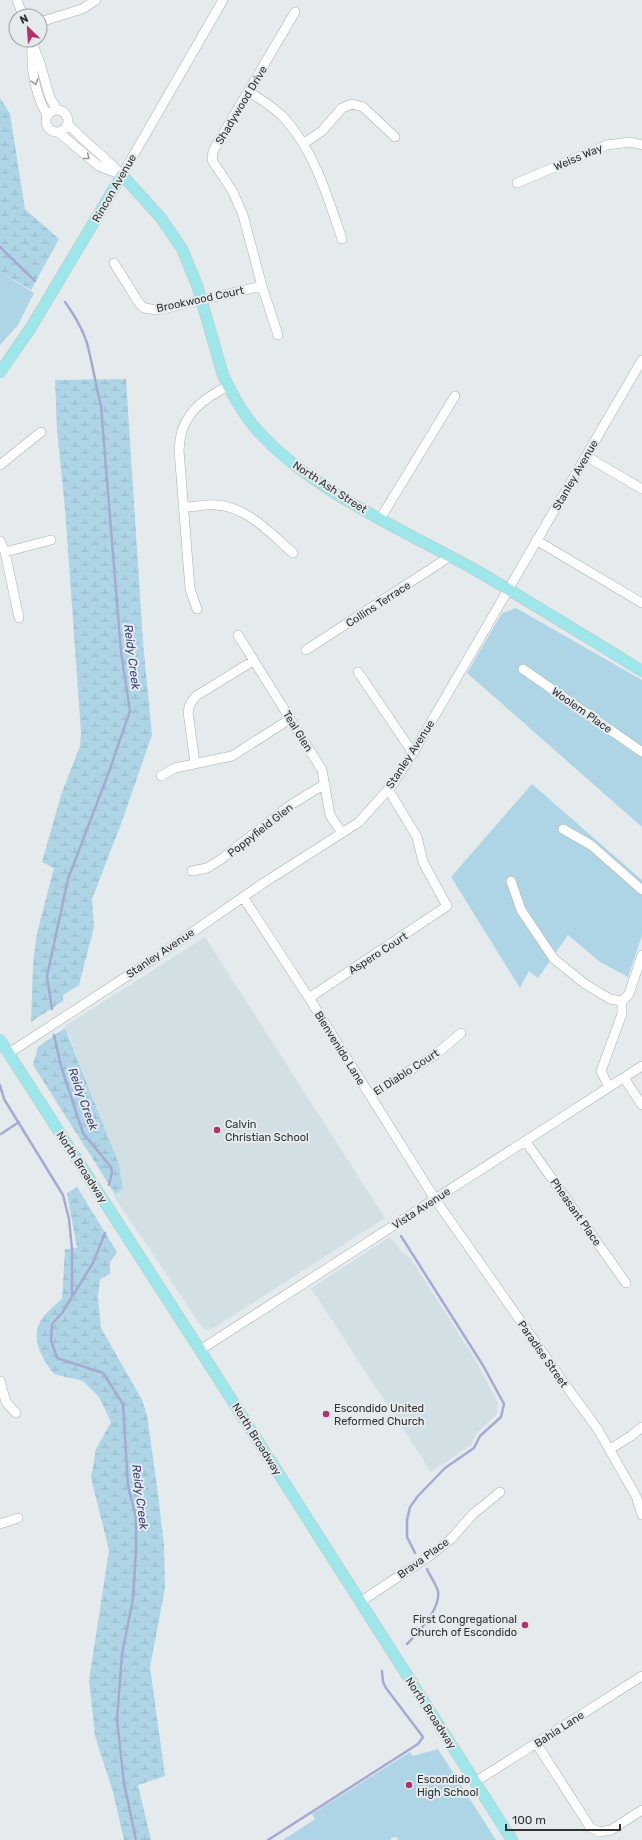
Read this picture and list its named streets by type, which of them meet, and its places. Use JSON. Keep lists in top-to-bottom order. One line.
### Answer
{"streets":{"main road":["Rincon Avenue","North Ash Street","North Broadway"],"street":["Shadywood Drive","Weiss Way","Brookwood Court","Stanley Avenue","Collins Terrace","Woolem Place","Teal Glen","Poppyfield Glen","Aspero Court","Bienvenido Lane","El Diablo Court","Vista Avenue","Pheasant Place","Paradise Street","Brava Place","Bahia Lane"]},"crossings":[["Shadywood Drive","Brookwood Court"],["Rincon Avenue","North Ash Street"],["Brookwood Court","North Ash Street"],["Stanley Avenue","North Ash Street"],["Stanley Avenue","Teal Glen"],["Stanley Avenue","Aspero Court"],["Stanley Avenue","Bienvenido Lane"],["Stanley Avenue","North Broadway"],["North Ash Street","Collins Terrace"],["Teal Glen","Poppyfield Glen"],["Aspero Court","Bienvenido Lane"],["Bienvenido Lane","El Diablo Court"],["Bienvenido Lane","Vista Avenue"],["Bienvenido Lane","Paradise Street"],["North Broadway","Vista Avenue"],["North Broadway","Brava Place"],["North Broadway","Bahia Lane"],["Vista Avenue","Pheasant Place"],["Vista Avenue","Paradise Street"]],"water":["Reidy Creek"],"places":["Calvin Christian School","Escondido United Reformed Church","First Congregational Church of Escondido","Escondido High School"],"scale_bar":"100 m","north":"top left"}
